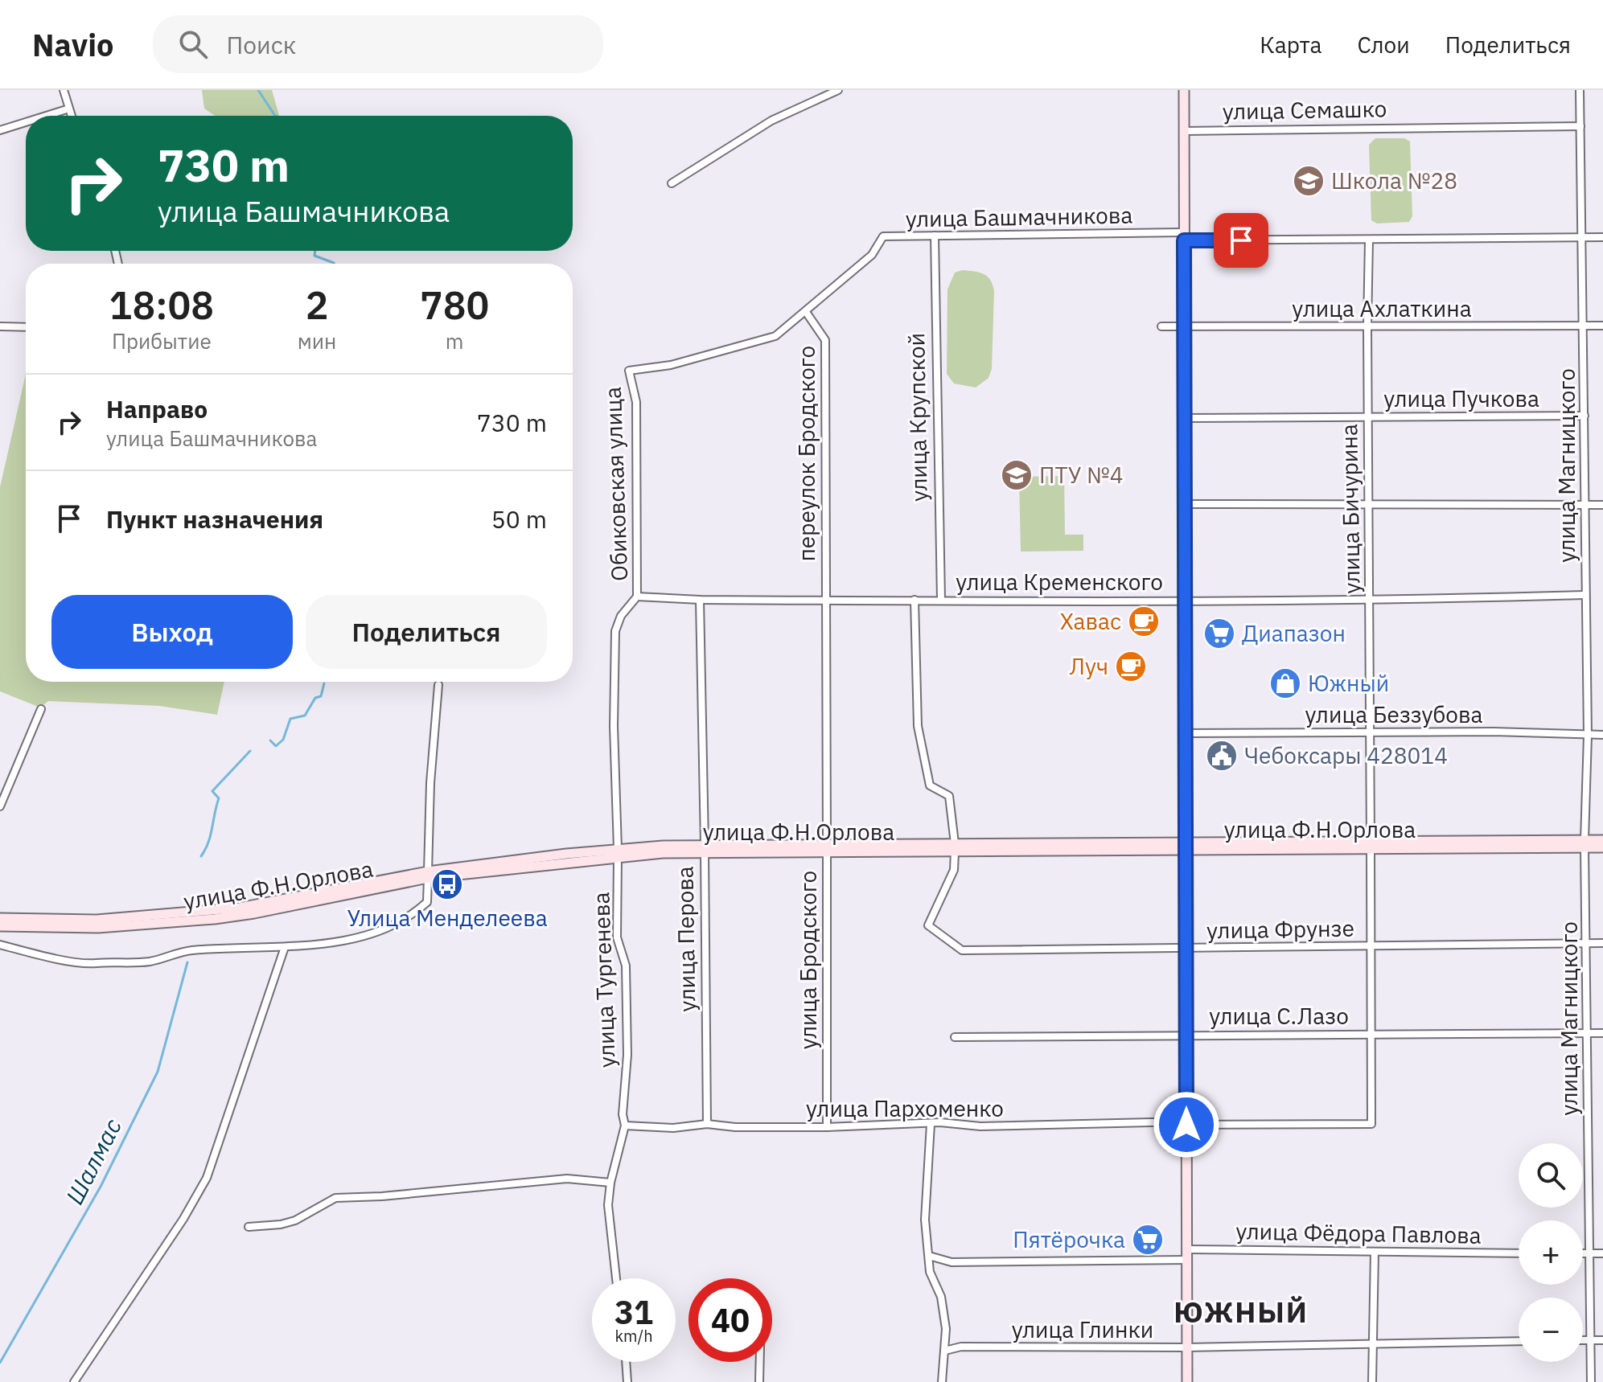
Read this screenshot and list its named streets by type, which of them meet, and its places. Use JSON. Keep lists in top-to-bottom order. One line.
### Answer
{"streets":{"street":["улица Семашко","улица Башмачникова","улица Ахлаткина","улица Пучкова","улица Крупской","переулок Бродского","улица Магницкого","Обиковская улица","улица Бичурина","улица Кременского","улица Беззубова","улица Ф.Н.Орлова","улица Фрунзе","улица Перова","улица Бродского","улица Тургенева","улица С.Лазо","улица Пархоменко","улица Фёдора Павлова","улица Глинки"]},"crossings":[["улица Семашко","улица Магницкого"],["улица Башмачникова","улица Крупской"],["улица Башмачникова","переулок Бродского"],["улица Башмачникова","улица Магницкого"],["улица Башмачникова","Обиковская улица"],["улица Башмачникова","улица Бичурина"],["улица Ахлаткина","улица Магницкого"],["улица Ахлаткина","улица Бичурина"],["улица Пучкова","улица Магницкого"],["улица Пучкова","улица Бичурина"],["улица Крупской","улица Кременского"],["переулок Бродского","улица Кременского"],["переулок Бродского","улица Бродского"],["улица Магницкого","улица Кременского"],["улица Магницкого","улица Беззубова"],["улица Магницкого","улица Ф.Н.Орлова"],["улица Магницкого","улица Фрунзе"],["улица Магницкого","улица С.Лазо"],["Обиковская улица","улица Кременского"],["Обиковская улица","улица Тургенева"],["улица Бичурина","улица Кременского"],["улица Бичурина","улица Беззубова"],["улица Бичурина","улица Ф.Н.Орлова"],["улица Бичурина","улица Фрунзе"],["улица Бичурина","улица С.Лазо"],["улица Бичурина","улица Пархоменко"],["улица Кременского","улица Перова"],["улица Кременского","улица Бродского"],["улица Кременского","улица Тургенева"],["улица Ф.Н.Орлова","улица Фрунзе"],["улица Ф.Н.Орлова","улица Перова"],["улица Ф.Н.Орлова","улица Бродского"],["улица Ф.Н.Орлова","улица Тургенева"],["улица Перова","улица Пархоменко"],["улица Бродского","улица Пархоменко"],["улица Тургенева","улица Пархоменко"]],"districts":["ЮЖНЫЙ"],"water":["Шалмас"],"places":{"school or university":["Школа №28","ПТУ №4"],"cafe":["Хавас","Луч"],"supermarket":["Диапазон","Пятёрочка"],"shop":["Южный"],"public building":["Чебоксары 428014"],"bus stop":["Улица Менделеева"]},"page":{"header":"Navio","search":"Поиск","nav":["Карта","Слои","Поделиться"],"turn":["730 m","улица Башмачникова"],"eta":["18:08","Прибытие","2","мин","780","m"],"list":[{"name":"Направо","note":"улица Башмачникова","value":"730 m"},{"name":"Пункт назначения","value":"50 m"}],"buttons":["Выход","Поделиться"],"map_buttons":["+","−"],"speed":"31 km/h","limit":"40"}}
